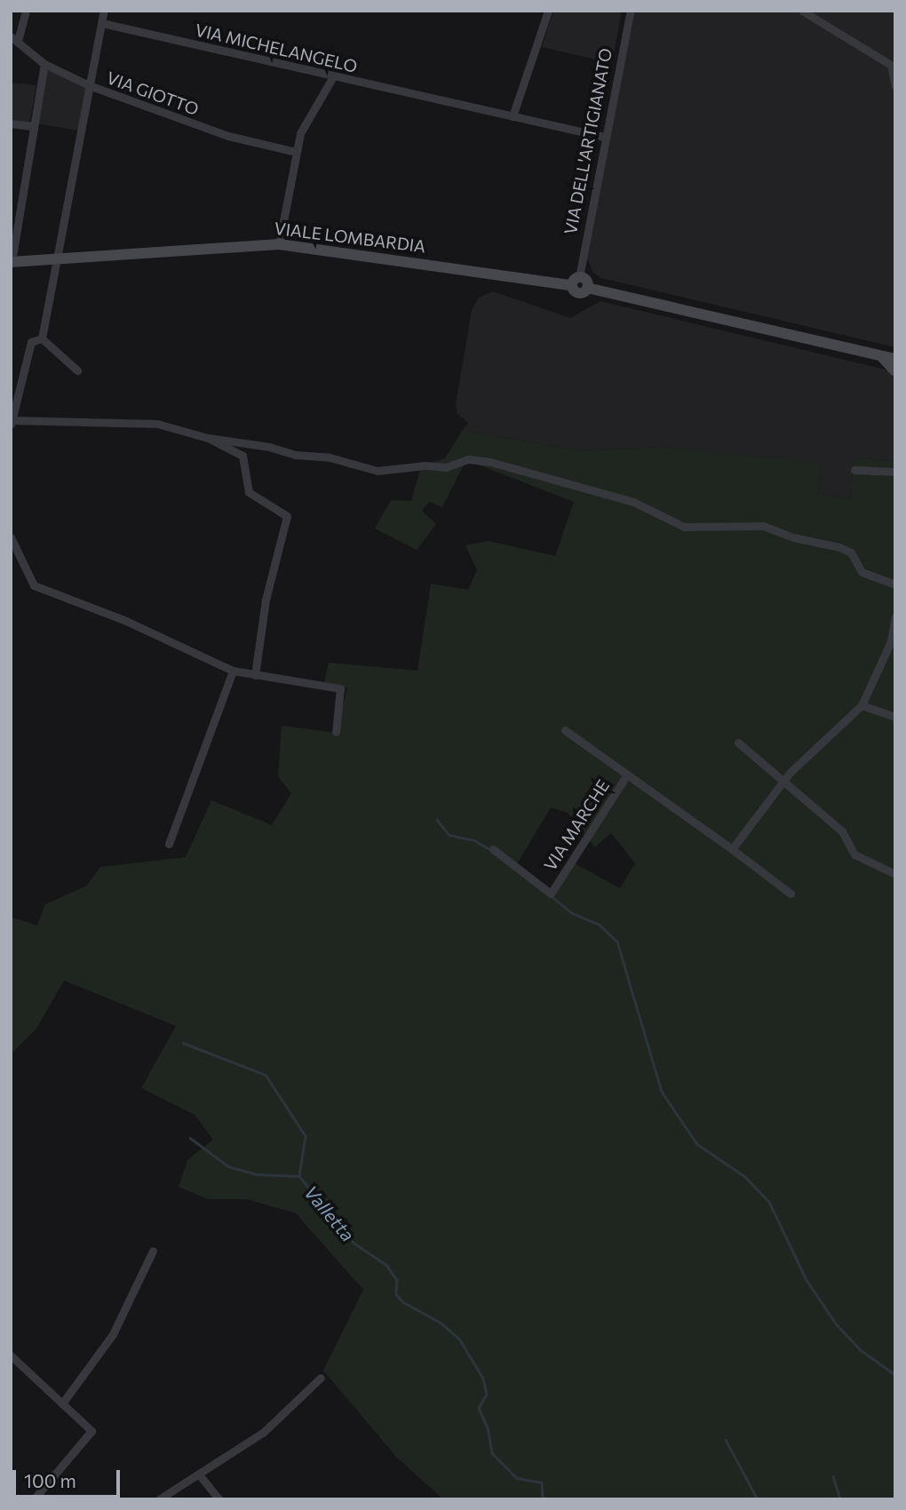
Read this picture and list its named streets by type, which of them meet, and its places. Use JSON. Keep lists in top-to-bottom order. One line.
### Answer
{"streets":{"main road":["VIALE LOMBARDIA"],"street":["VIA MICHELANGELO","VIA GIOTTO","VIA DELL'ARTIGIANATO","VIA MARCHE"]},"crossings":[["VIA MICHELANGELO","VIA DELL'ARTIGIANATO"],["VIA DELL'ARTIGIANATO","VIALE LOMBARDIA"]],"water":["Valletta"],"scale_bar":"100 m"}
